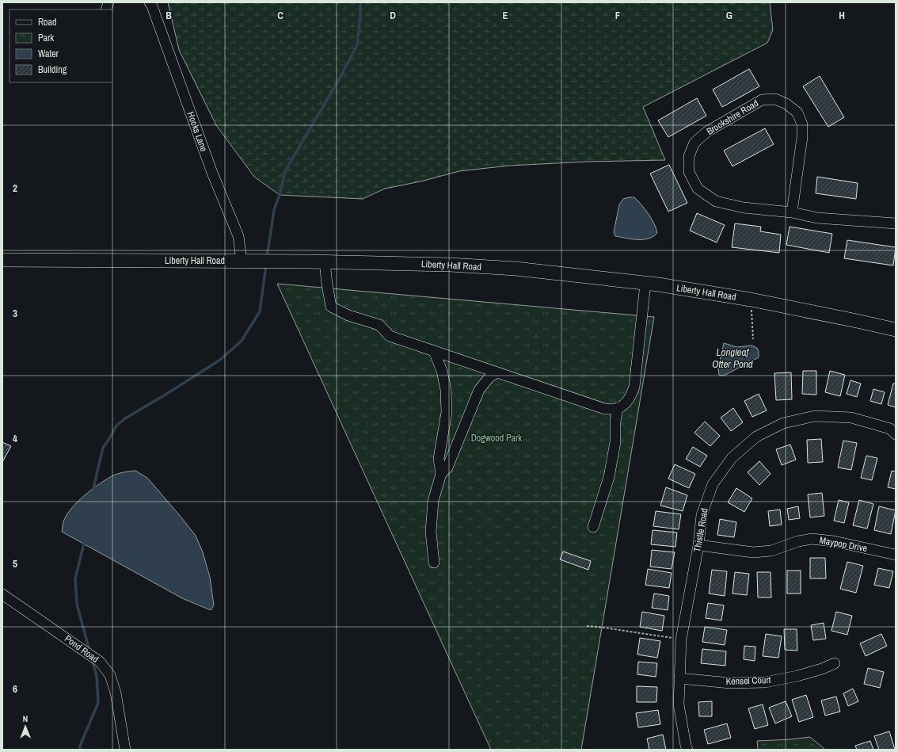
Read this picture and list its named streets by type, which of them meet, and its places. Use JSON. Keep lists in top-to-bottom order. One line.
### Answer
{"streets":{"main road":["Liberty Hall Road"],"street":["Brookshire Road","Hooks Lane","Thistle Road","Maypop Drive","Pond Road","Kensel Court"]},"crossings":[["Hooks Lane","Liberty Hall Road"],["Thistle Road","Maypop Drive"],["Thistle Road","Kensel Court"]],"water":["Longleaf Otter Pond"],"parks":["Dogwood Park"],"legend":["Road","Park","Water","Building"],"north":"top","grid":{"columns":["B","C","D","E","F","G","H"],"rows":["2","3","4","5","6"]}}
